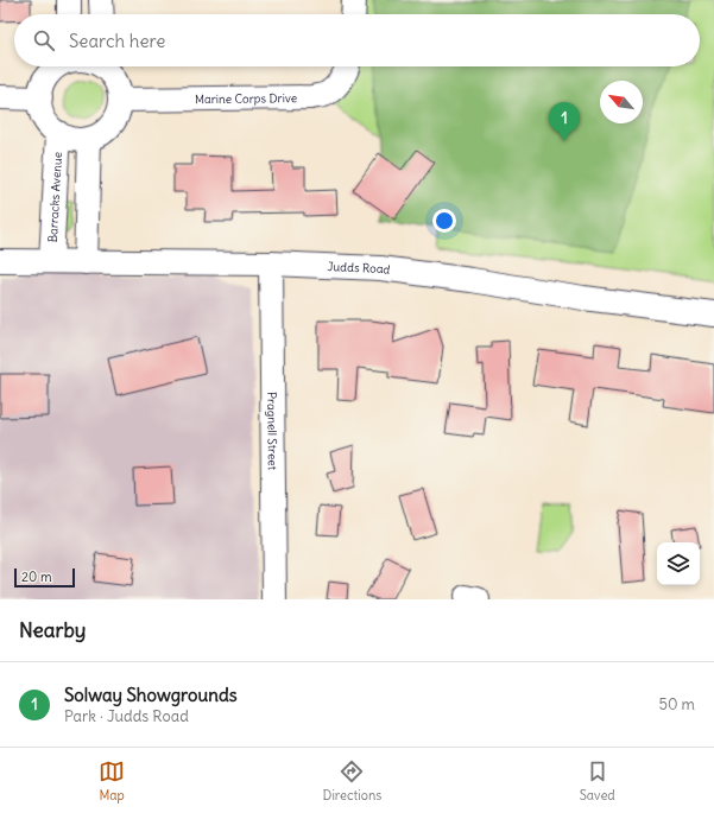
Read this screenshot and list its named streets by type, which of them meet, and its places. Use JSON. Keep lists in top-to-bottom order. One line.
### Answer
{"streets":{"street":["Marine Corps Drive","Barracks Avenue","Judds Road","Pragnell Street"]},"crossings":[["Barracks Avenue","Judds Road"],["Judds Road","Pragnell Street"]],"scale_bar":"20 m","north":"top left","page":{"search":"Search here","pins":"1","scale":"20 m","heading":"Nearby","list":[{"mark":"1","name":"Solway Showgrounds","note":"Park · Judds Road","value":"50 m"}],"nav":["Map","Directions","Saved"]}}
